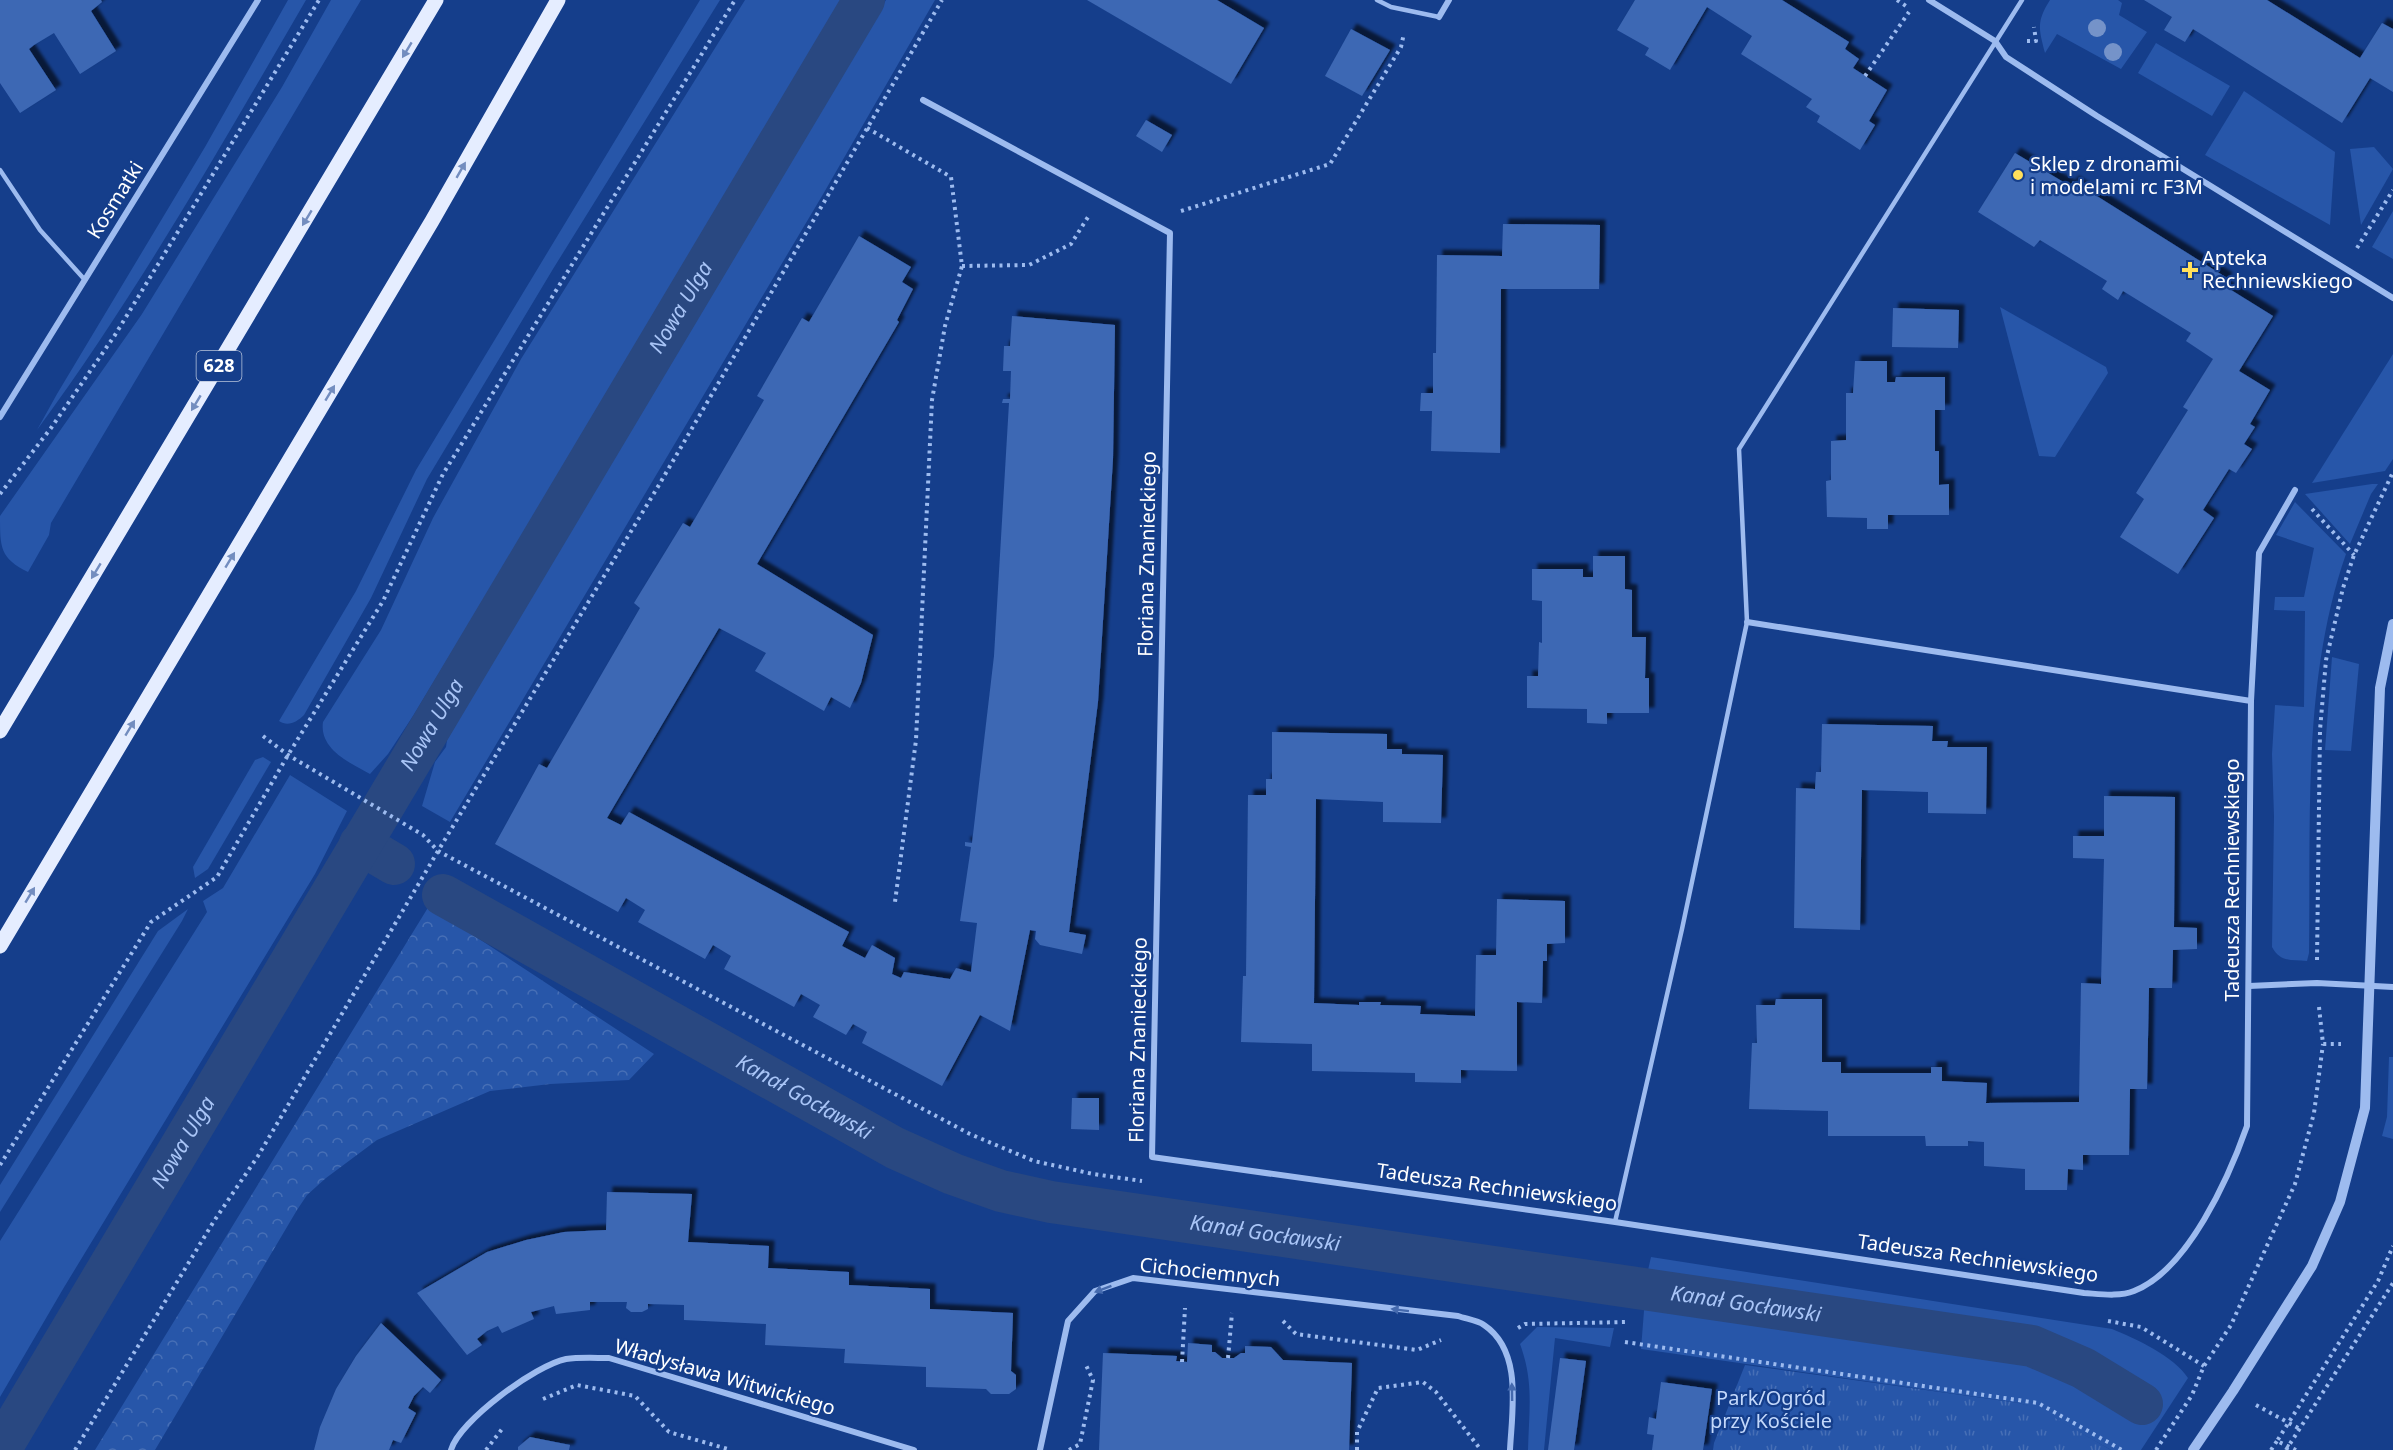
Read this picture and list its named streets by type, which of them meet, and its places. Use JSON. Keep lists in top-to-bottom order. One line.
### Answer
{"streets":{"main road":["628"],"street":["Kosmatki","Floriana Znanieckiego","Tadeusza Rechniewskiego","Cichociemnych","Władysława Witwickiego"]},"crossings":[["Floriana Znanieckiego","Tadeusza Rechniewskiego"]],"one_way":["Cichociemnych"],"water":["Nowa Ulga","Kanał Gocławski"],"parks":["Park/Ogród przy Kościele"],"places":{"other":["Sklep z dronami i modelami rc F3M"],"health":["Apteka Rechniewskiego"]}}
